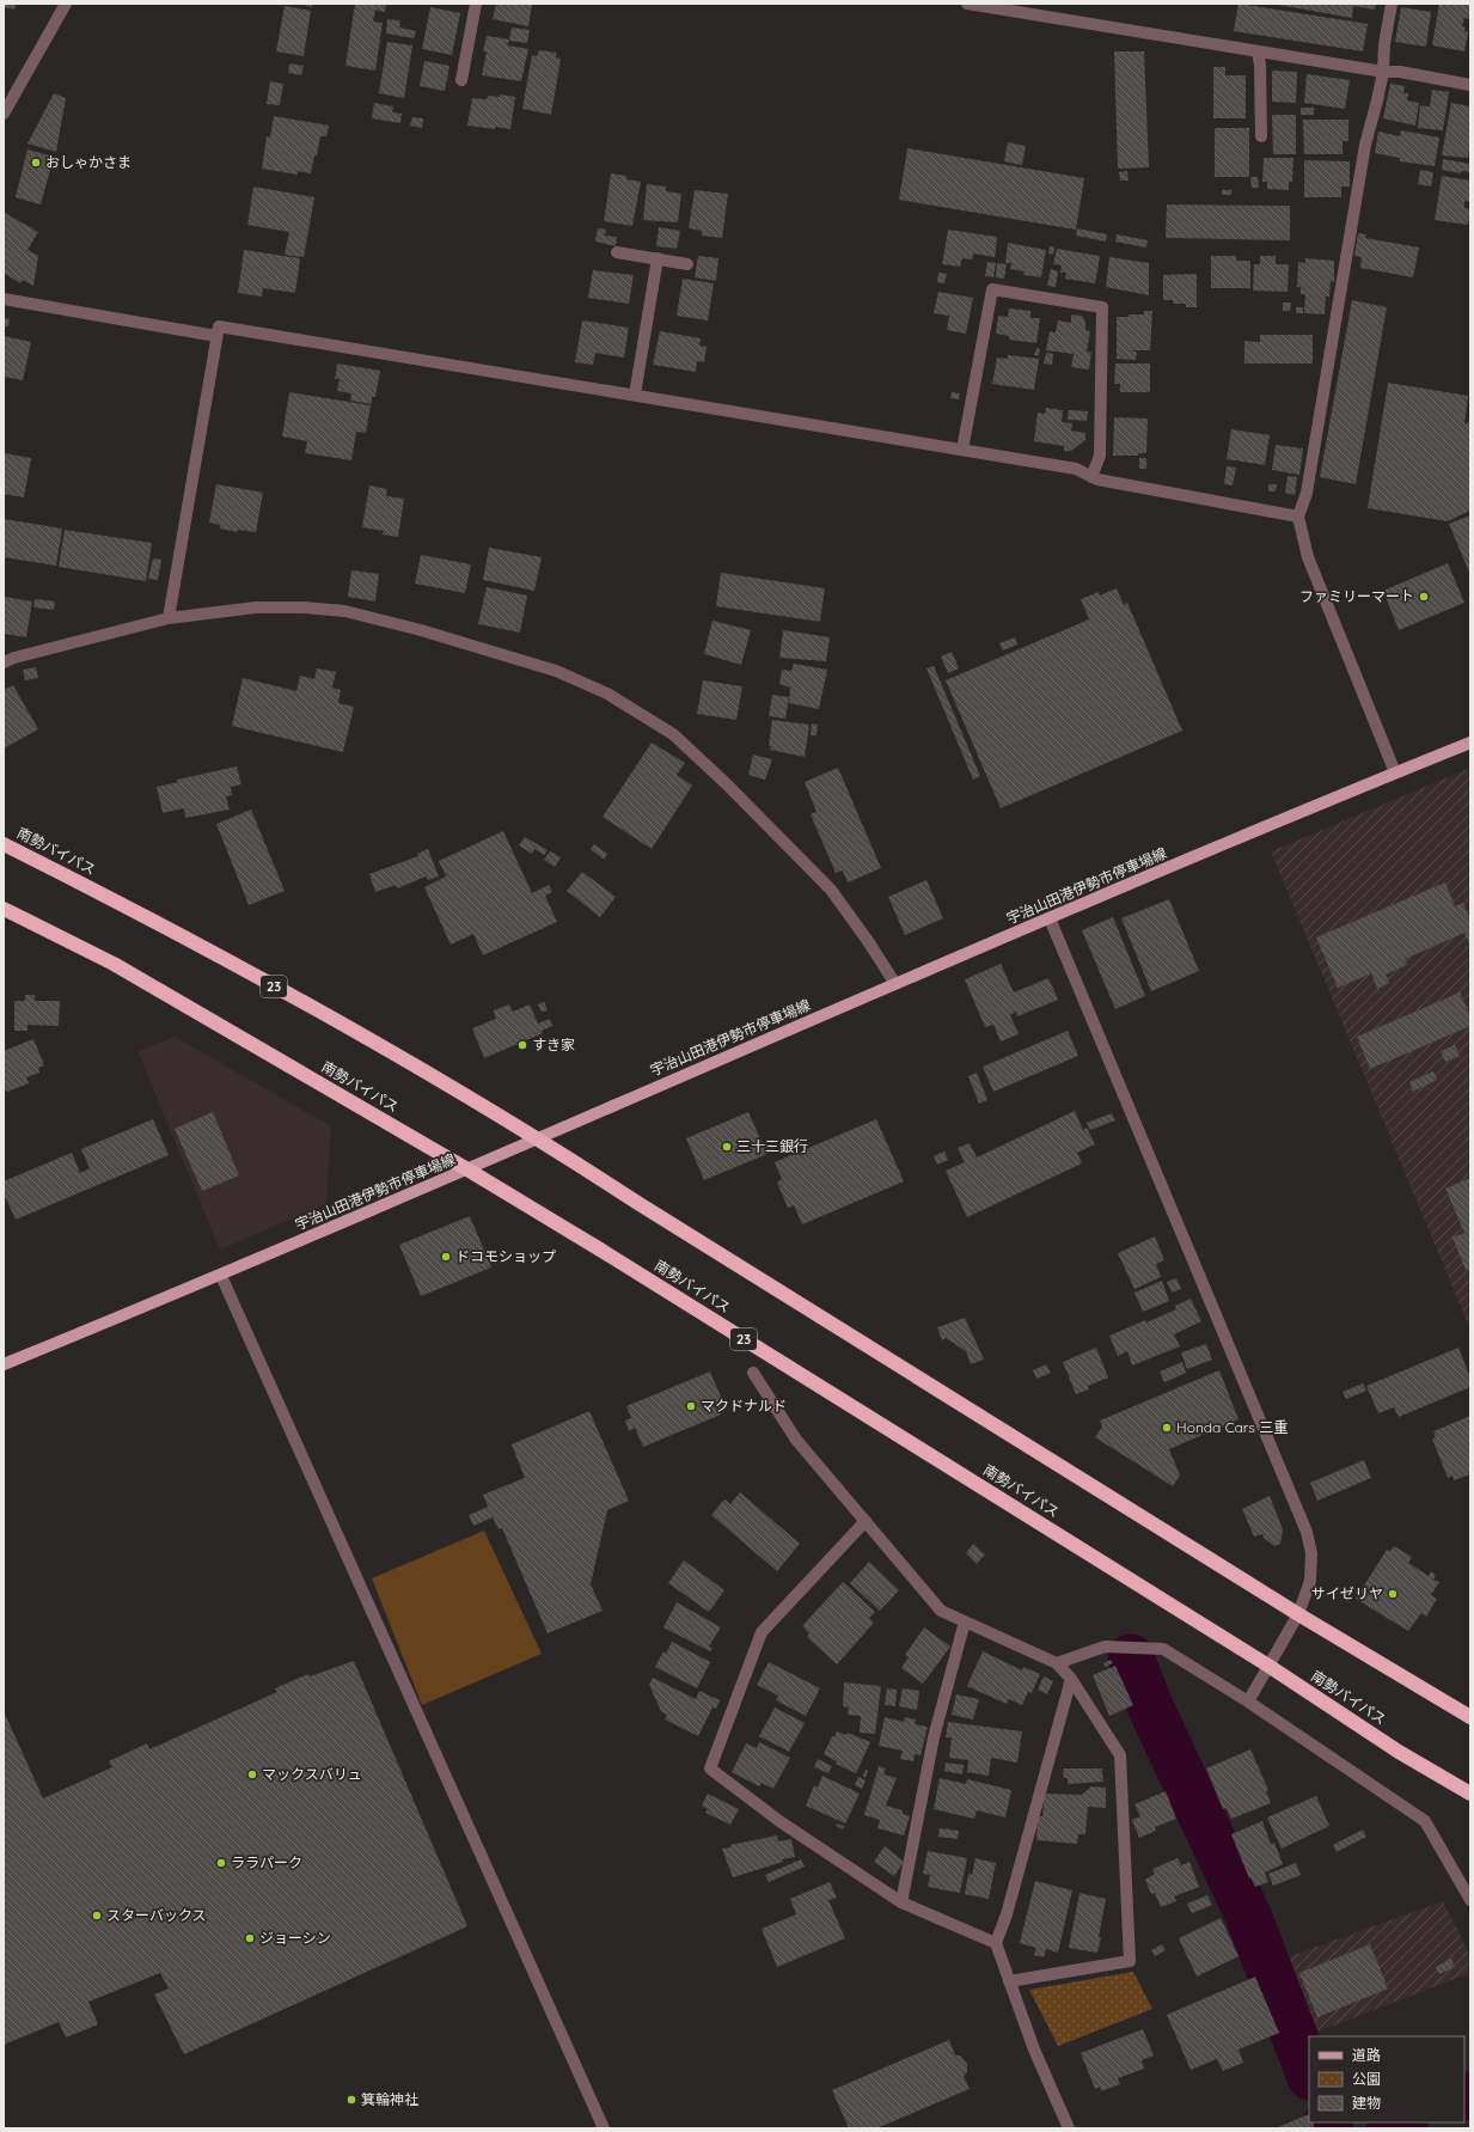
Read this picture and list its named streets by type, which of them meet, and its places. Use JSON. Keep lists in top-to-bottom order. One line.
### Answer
{"streets":{"highway":["南勢バイパス","23"],"main road":["宇治山田港伊勢市停車場線"]},"crossings":[["南勢バイパス","宇治山田港伊勢市停車場線"]],"places":["おしゃかさま","ファミリーマート","すき家","三十三銀行","ドコモショップ","マクドナルド","Honda Cars 三重","サイゼリヤ","マックスバリュ","ララパーク","スターバックス","ジョーシン","箕輪神社"],"legend":["道路","公園","建物"]}
